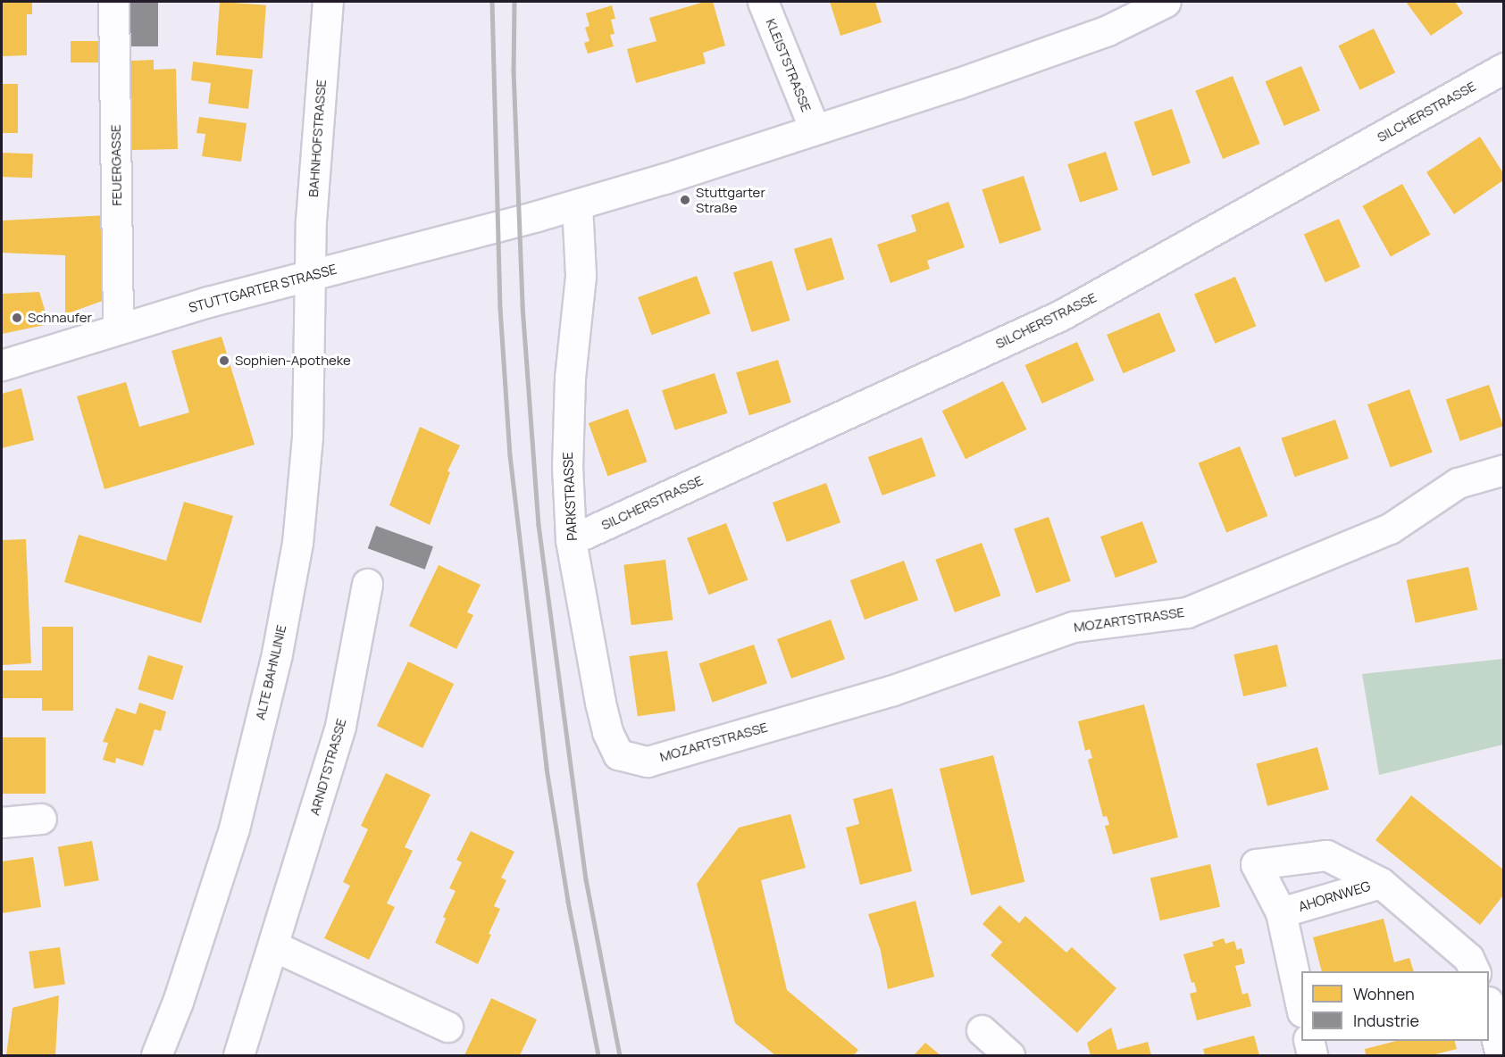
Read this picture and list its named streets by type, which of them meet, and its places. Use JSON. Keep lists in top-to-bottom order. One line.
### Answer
{"streets":{"street":["KLEISTSTRASSE","SILCHERSTRASSE","BAHNHOFSTRASSE","FEUERGASSE","STUTTGARTER STRASSE","PARKSTRASSE","MOZARTSTRASSE","ALTE BAHNLINIE","ARNDTSTRASSE","AHORNWEG"]},"crossings":[["KLEISTSTRASSE","STUTTGARTER STRASSE"],["SILCHERSTRASSE","PARKSTRASSE"],["BAHNHOFSTRASSE","STUTTGARTER STRASSE"],["BAHNHOFSTRASSE","ALTE BAHNLINIE"],["FEUERGASSE","STUTTGARTER STRASSE"],["STUTTGARTER STRASSE","PARKSTRASSE"],["STUTTGARTER STRASSE","ALTE BAHNLINIE"],["PARKSTRASSE","MOZARTSTRASSE"]],"places":["Stuttgarter Straße","Schnaufer","Sophien-Apotheke"],"legend":["Wohnen","Industrie"]}
